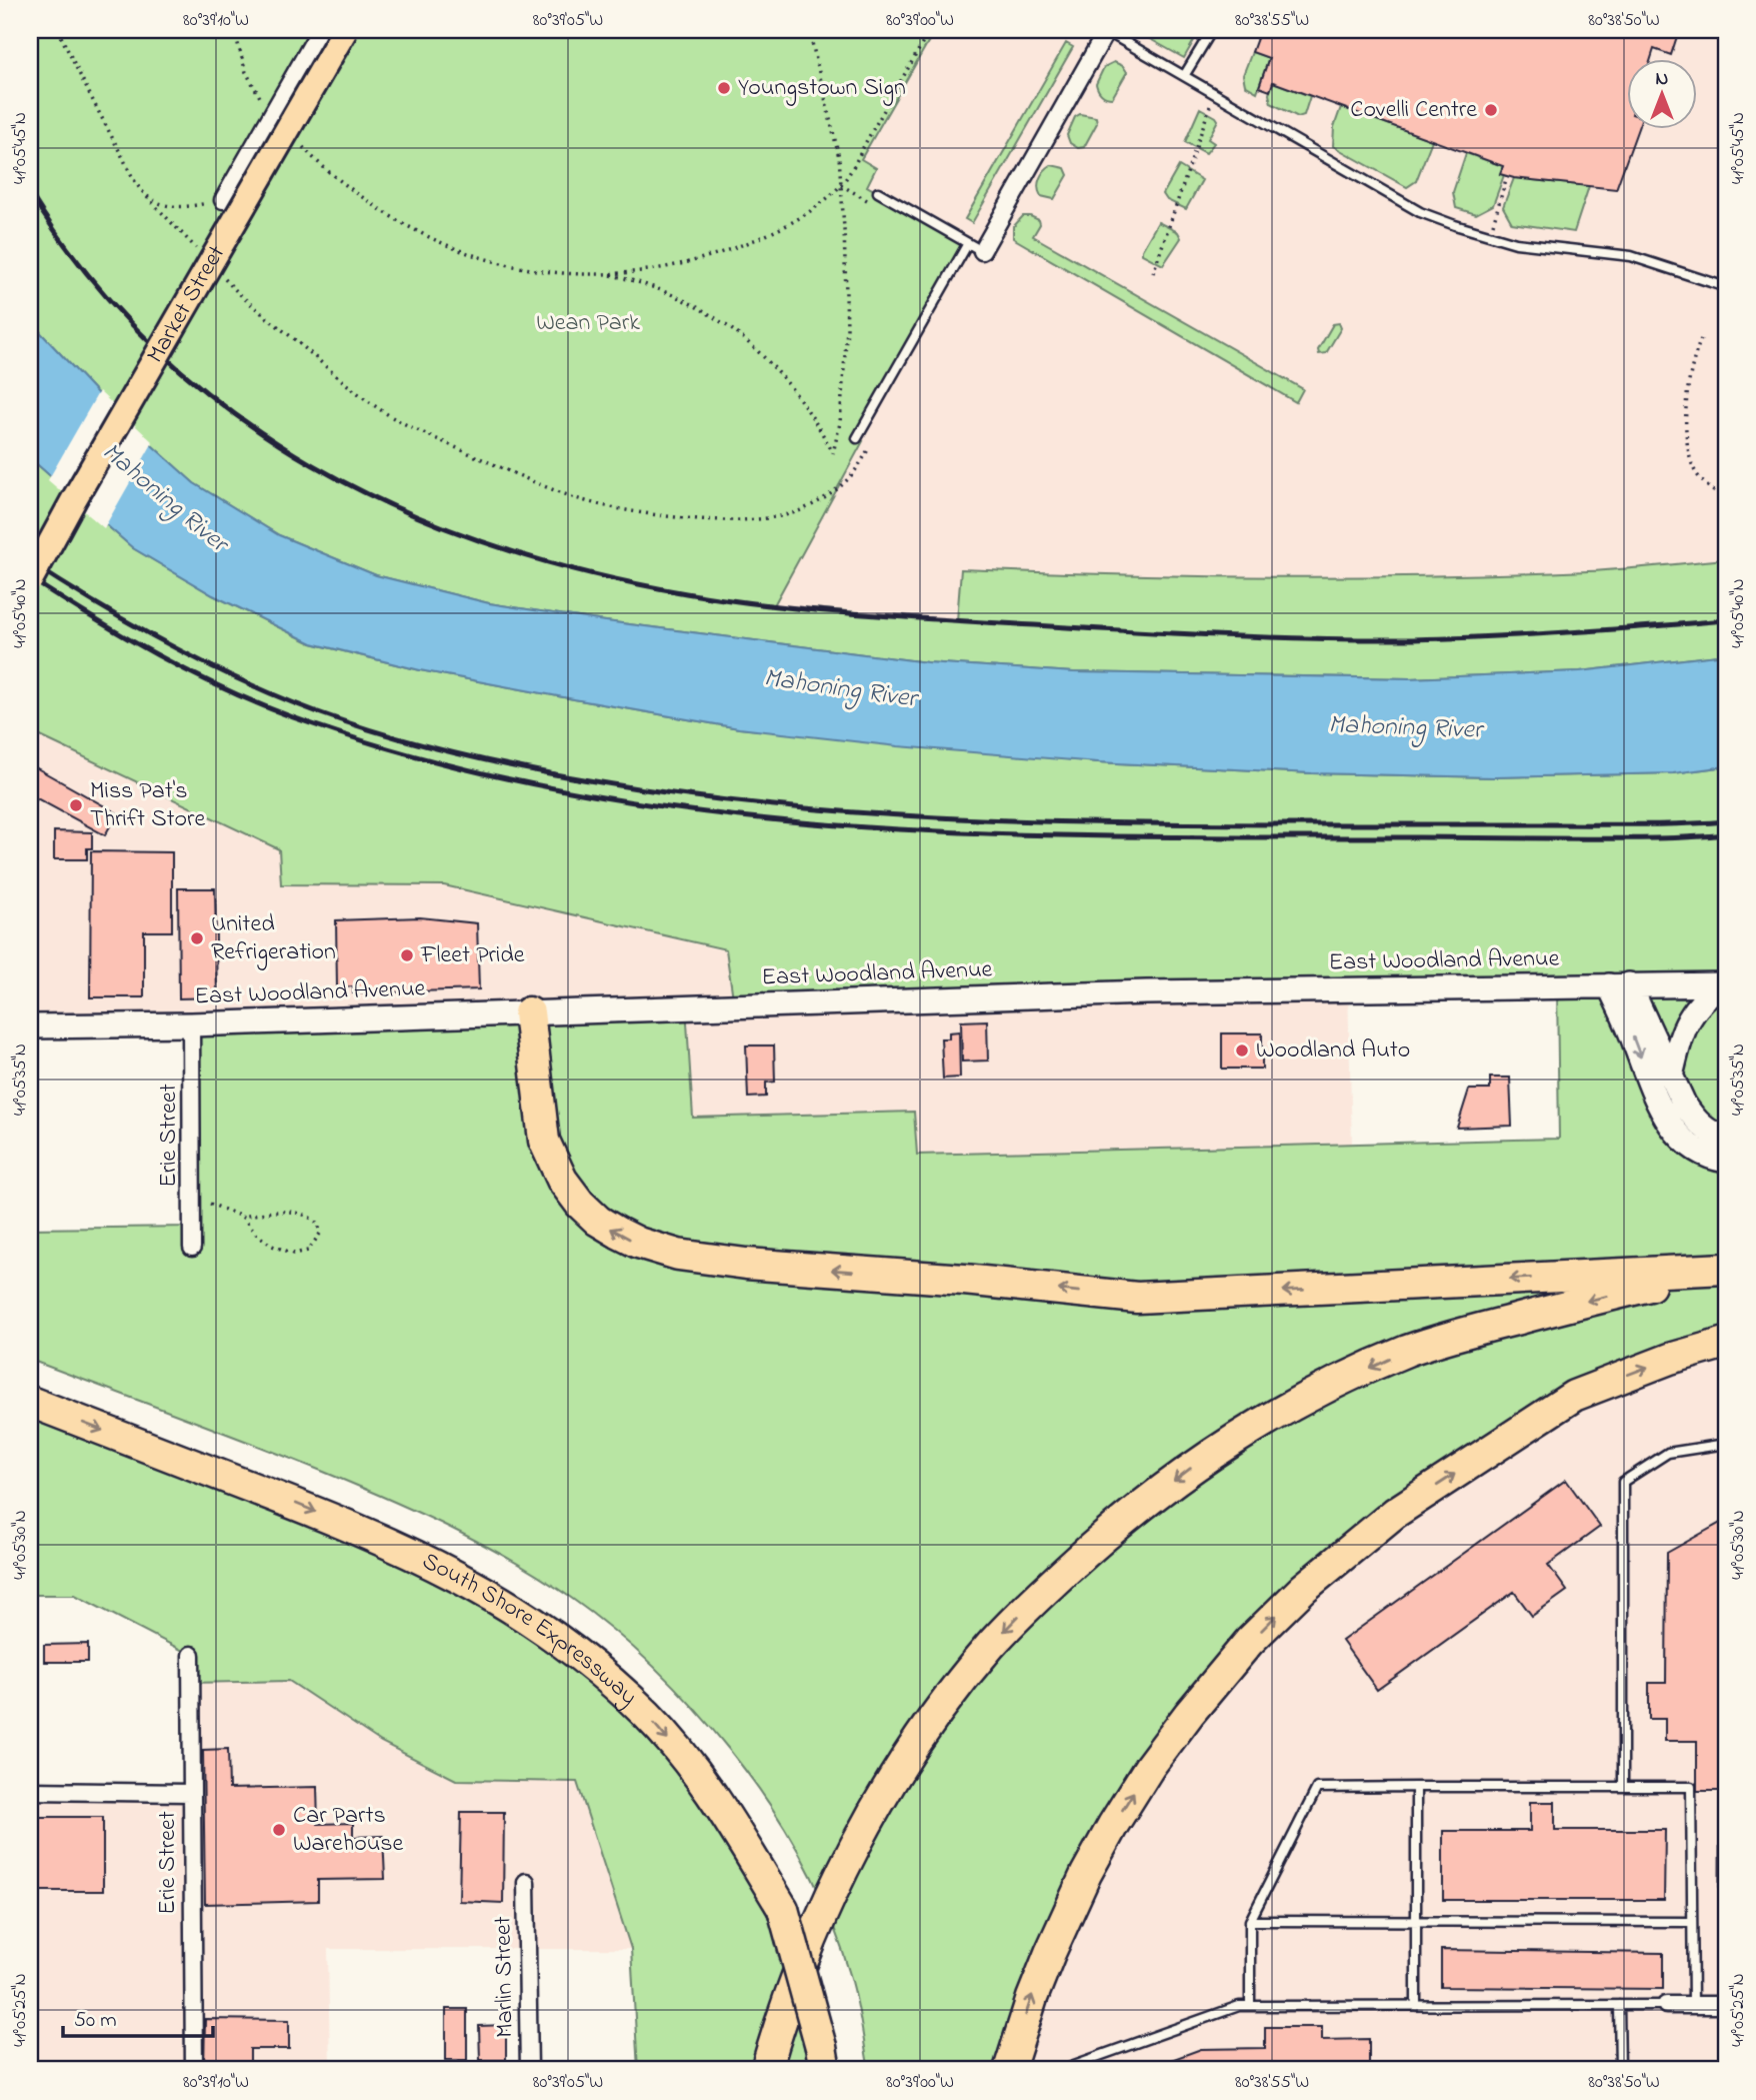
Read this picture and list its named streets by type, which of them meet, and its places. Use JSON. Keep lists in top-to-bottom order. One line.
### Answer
{"streets":{"highway":["South Shore Expressway"],"main road":["Market Street","East Woodland Avenue"],"street":["Erie Street","Marlin Street"]},"crossings":[["East Woodland Avenue","Erie Street"]],"one_way":["South Shore Expressway"],"water":["Mahoning River"],"parks":["Wean Park"],"places":["Youngstown Sign","Covelli Centre","Miss Pat's Thrift Store","United Refrigeration","Fleet Pride","Woodland Auto","Car Parts Warehouse"],"scale_bar":"50 m","north":"top","coordinates":["80°39'10\"W","80°39'05\"W","80°39'00\"W","80°38'55\"W","80°38'50\"W","41°05'45\"N","41°05'40\"N","41°05'35\"N","41°05'30\"N","41°05'25\"N"]}
